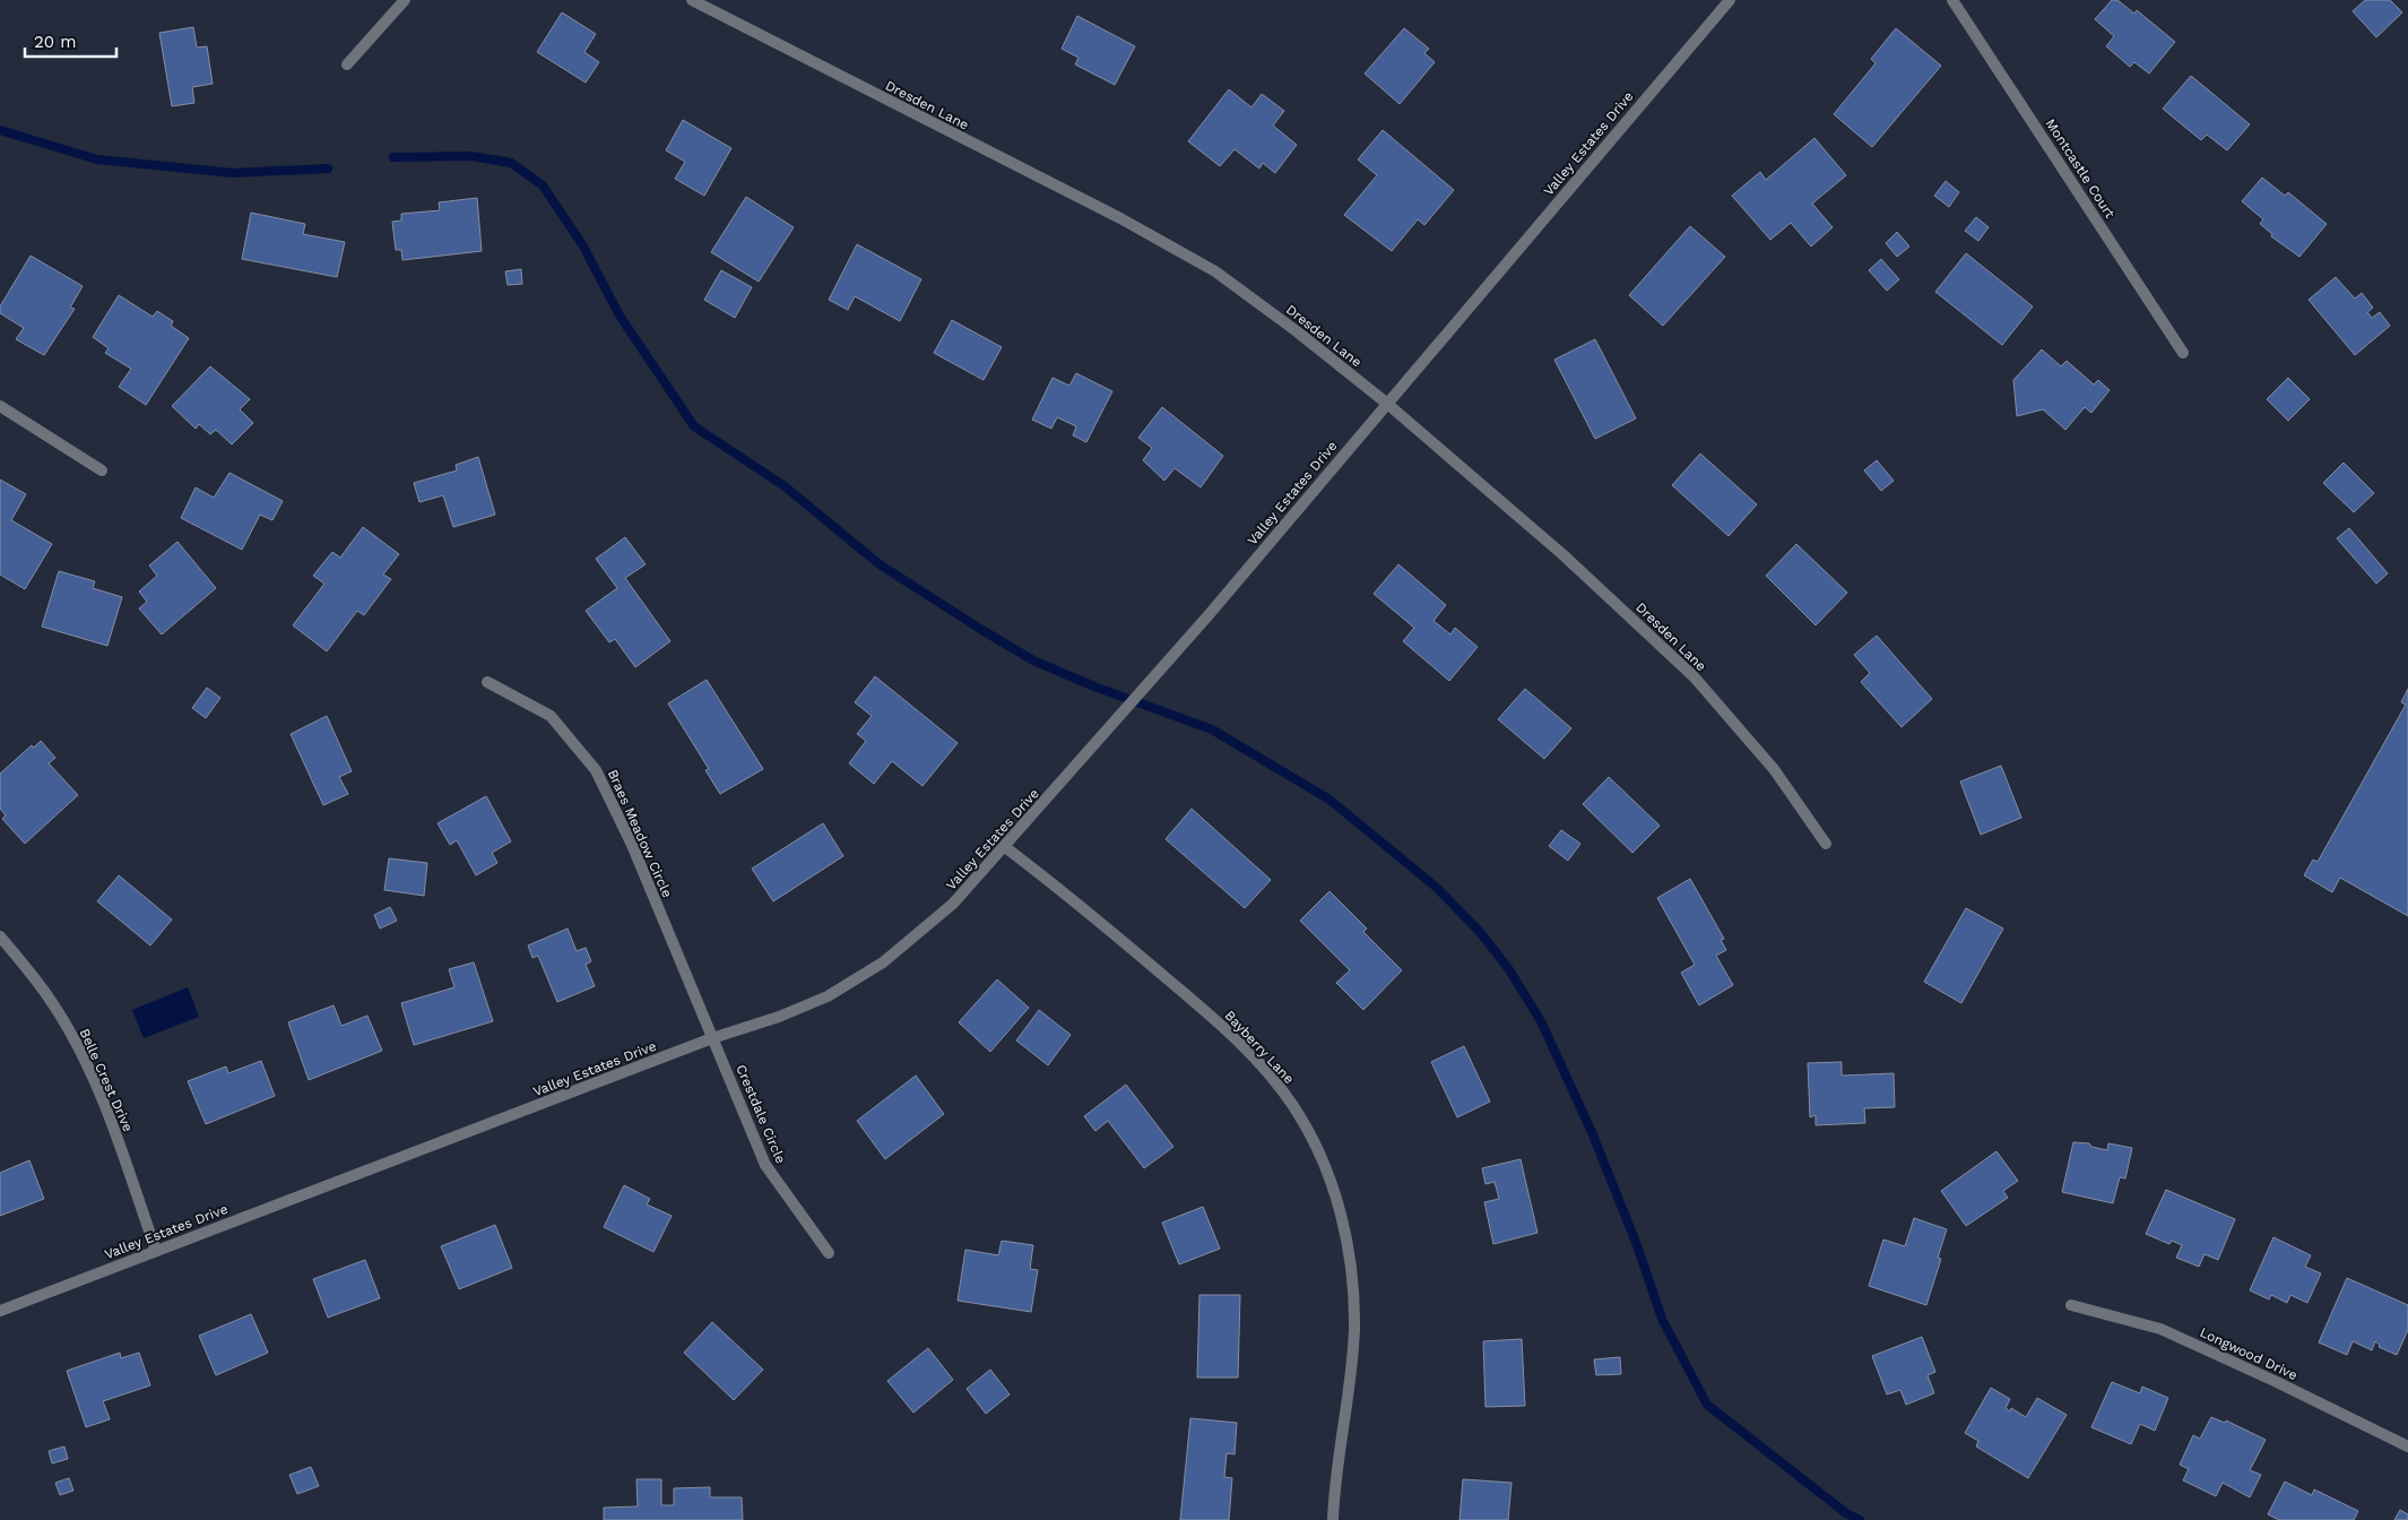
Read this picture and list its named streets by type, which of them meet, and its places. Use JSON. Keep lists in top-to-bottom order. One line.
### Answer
{"streets":{"street":["Dresden Lane","Valley Estates Drive","Montcastle Court","Braes Meadow Circle","Bayberry Lane","Belle Crest Drive","Crestdale Circle","Longwood Drive"]},"crossings":[["Dresden Lane","Valley Estates Drive"],["Valley Estates Drive","Braes Meadow Circle"],["Valley Estates Drive","Bayberry Lane"],["Valley Estates Drive","Belle Crest Drive"],["Valley Estates Drive","Crestdale Circle"],["Braes Meadow Circle","Crestdale Circle"]],"scale_bar":"20 m"}
